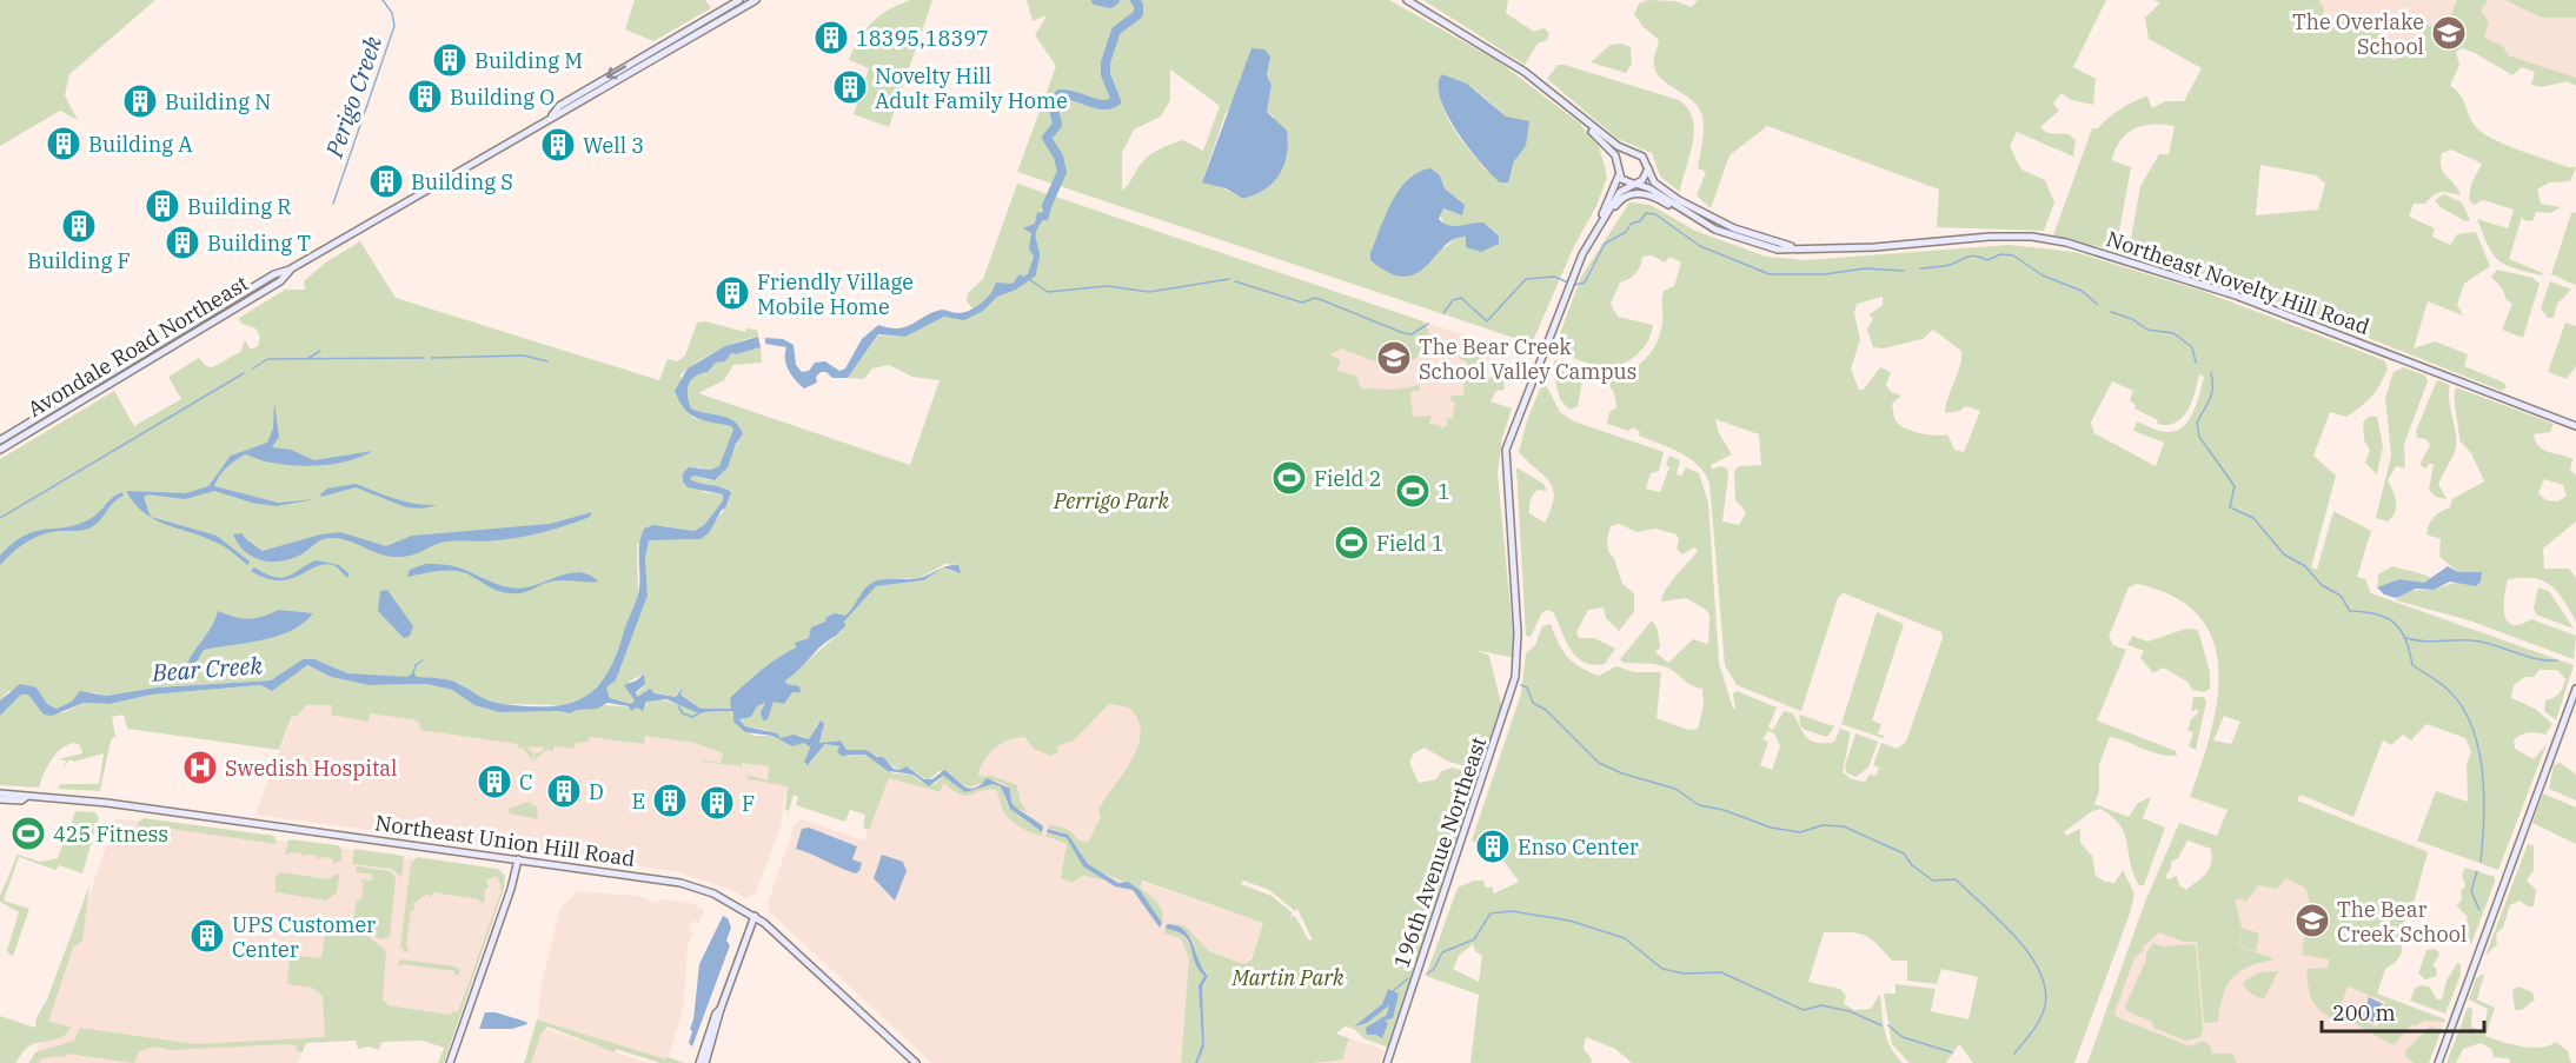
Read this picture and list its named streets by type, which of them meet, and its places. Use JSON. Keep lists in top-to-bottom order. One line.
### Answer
{"streets":{"main road":["Northeast Novelty Hill Road","Avondale Road Northeast","Northeast Union Hill Road","196th Avenue Northeast"]},"water":["Perigo Creek","Bear Creek"],"parks":["Perrigo Park","Martin Park"],"places":{"school or university":["The Overlake School","The Bear Creek School Valley Campus","The Bear Creek School"],"building":["18395,18397","Building M","Novelty Hill Adult Family Home","Building O","Building N","Building A","Well 3","Building S","Building R","Building F","Building T","Friendly Village Mobile Home","C","D","E","F","Enso Center","UPS Customer Center"],"sports":["Field 2","1","Field 1","425 Fitness"],"hospital":["Swedish Hospital"]},"scale_bar":"200 m"}
